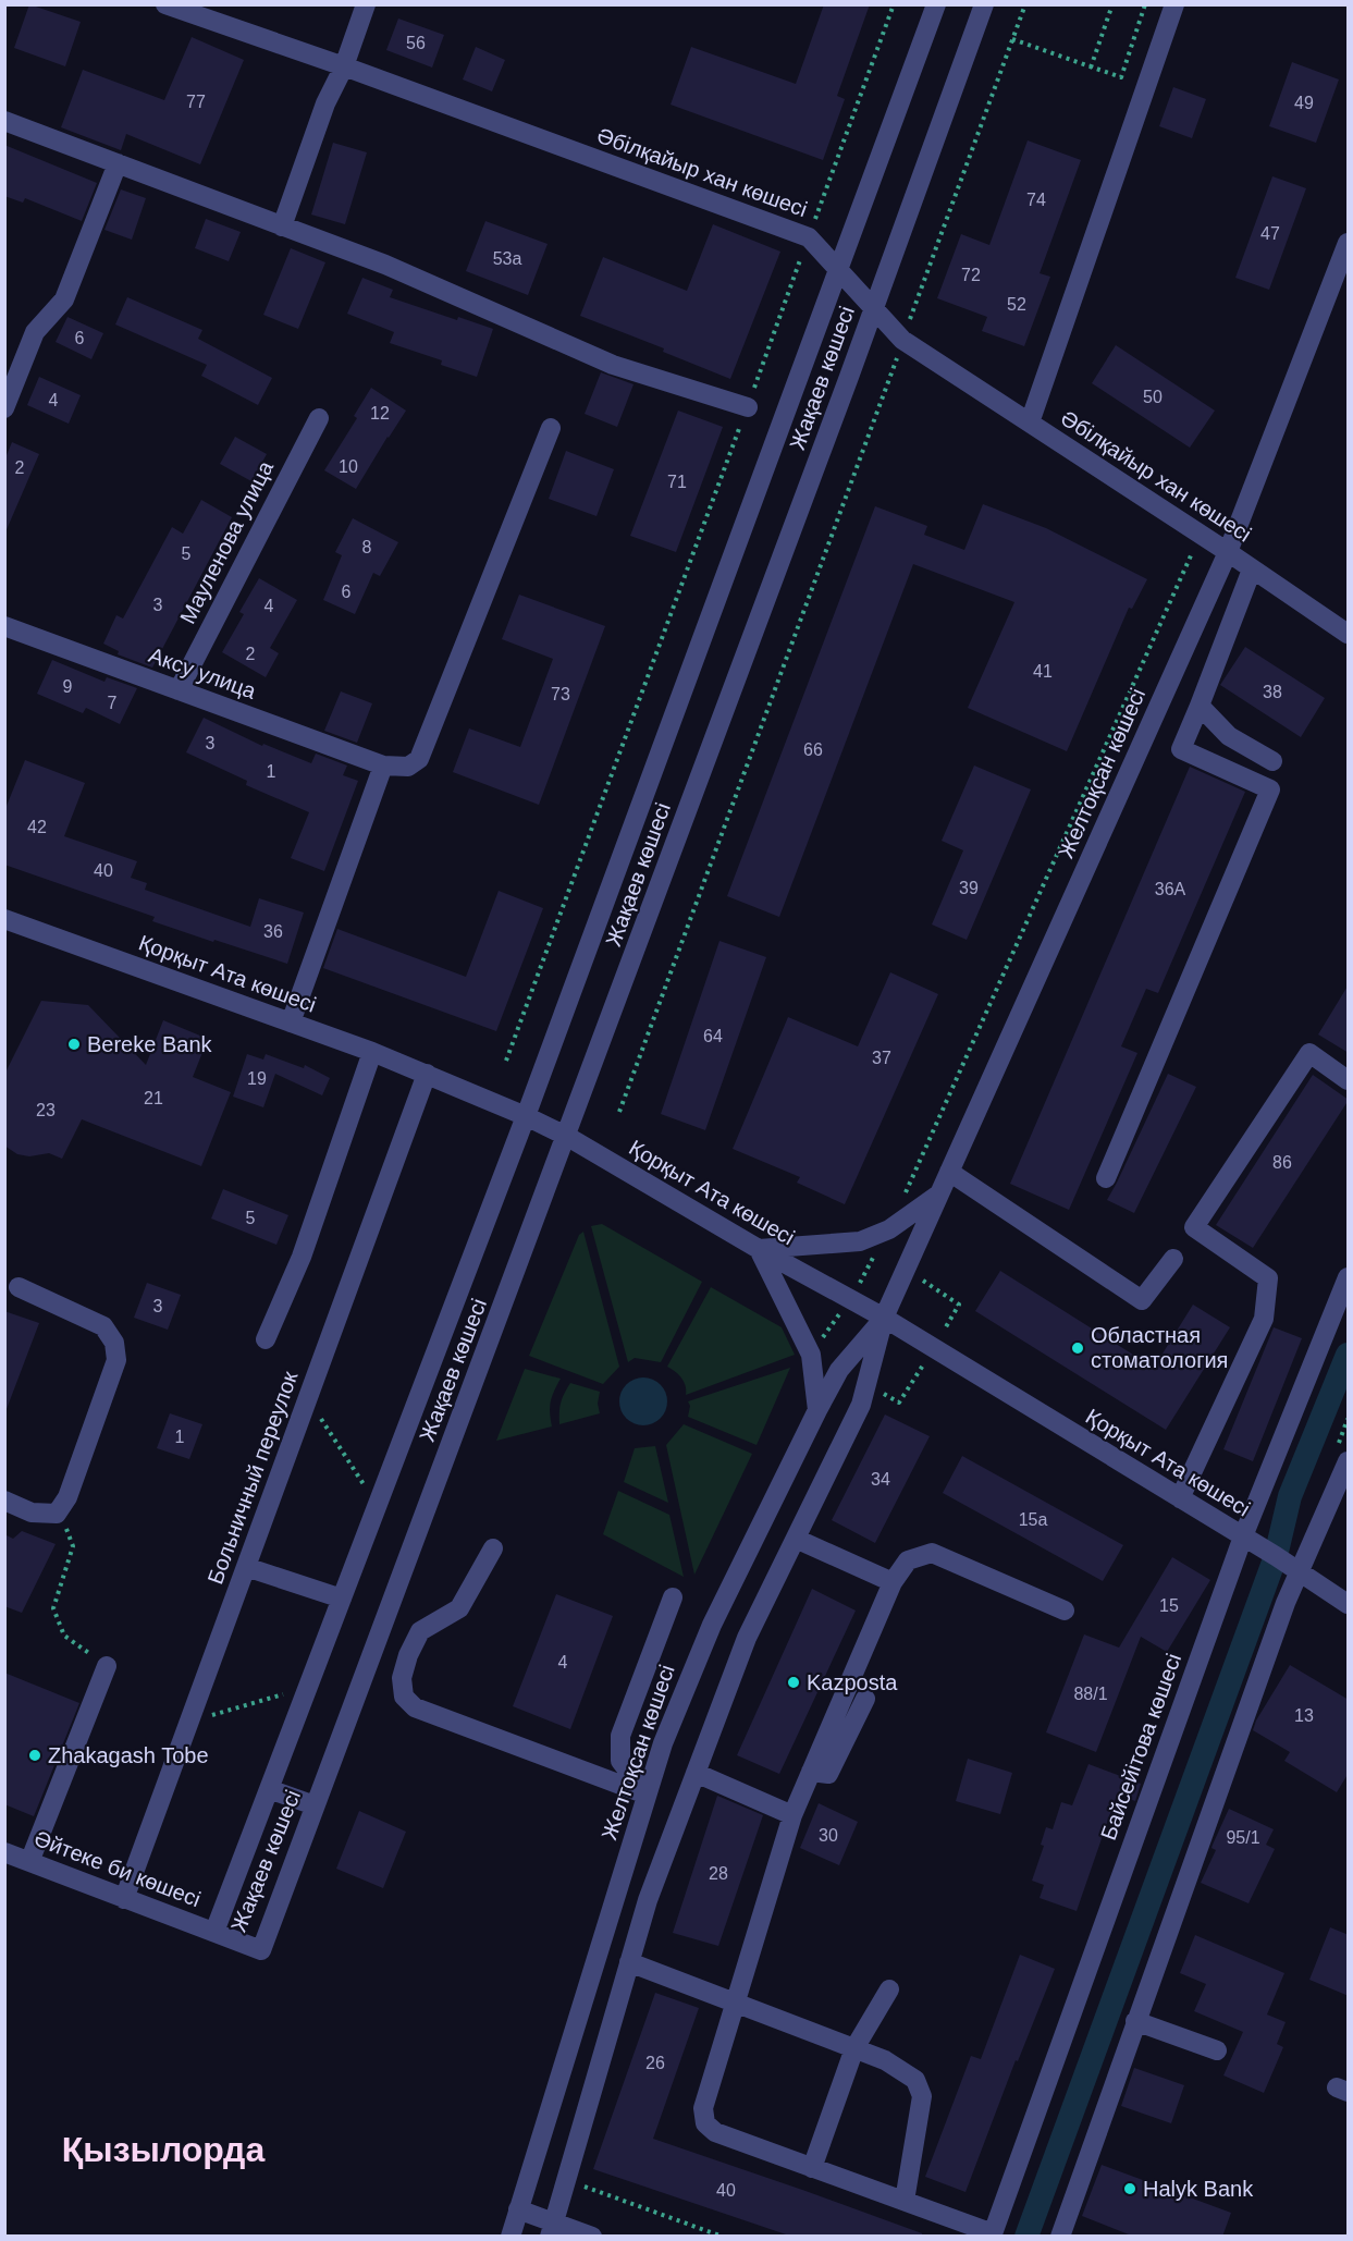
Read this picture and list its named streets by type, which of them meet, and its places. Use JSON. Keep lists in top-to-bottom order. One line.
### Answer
{"streets":{"street":["Әбілқайыр хан көшесі","Жақаев көшесі","Мауленова улица","Аксу улица","Желтоқсан көшесі","Қорқыт Ата көшесі","Больничный переулок","Байсейітова көшесі","Әйтеке би көшесі"]},"crossings":[["Әбілқайыр хан көшесі","Жақаев көшесі"],["Әбілқайыр хан көшесі","Желтоқсан көшесі"],["Жақаев көшесі","Қорқыт Ата көшесі"],["Жақаев көшесі","Әйтеке би көшесі"],["Мауленова улица","Аксу улица"],["Желтоқсан көшесі","Қорқыт Ата көшесі"],["Қорқыт Ата көшесі","Больничный переулок"],["Қорқыт Ата көшесі","Байсейітова көшесі"],["Больничный переулок","Әйтеке би көшесі"]],"districts":["Қызылорда"],"places":["Bereke Bank","Областная стоматология","Kazposta","Zhakagash Tobe","Halyk Bank"],"house_numbers":["56","77","49","74","47","53а","72","52","6","50","4","12","10","2","71","8","5","6","3","4","2","41","9","38","73","7","3","66","1","42","40","39","36А","36","64","37","19","21","23","86","5","3","1","34","15а","15","4","88/1","13","30","95/1","28","26","40"]}
